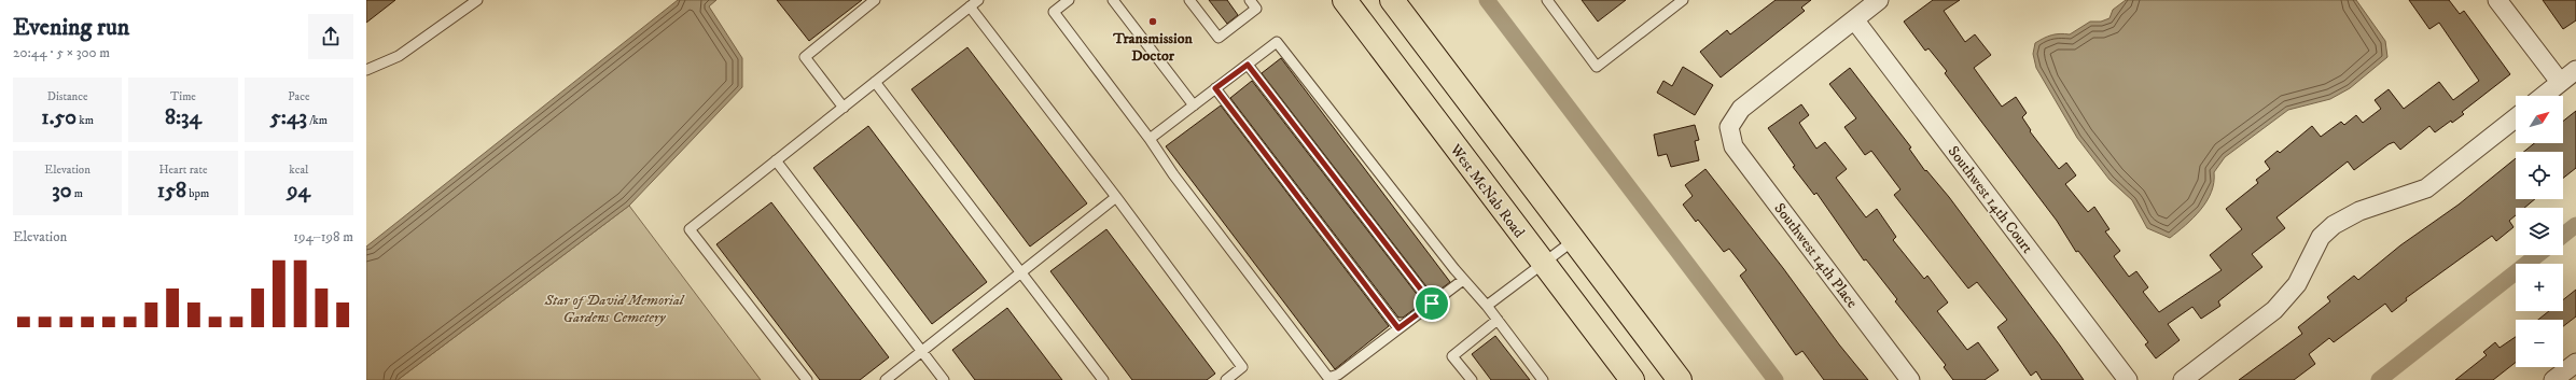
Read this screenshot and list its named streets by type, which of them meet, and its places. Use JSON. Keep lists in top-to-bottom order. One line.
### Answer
{"streets":{"main road":["West McNab Road"],"street":["Southwest 14th Court","Southwest 14th Place"]},"crossings":[["Southwest 14th Court","Southwest 14th Place"]],"parks":["Star of David Memorial Gardens Cemetery"],"places":["Transmission Doctor"],"north":"top right","page":{"heading":["Evening run","20:44 · 5 × 300 m"],"stats":[["Distance","1.50 km"],["Time","8:34"],["Pace","5:43 /km"],["Elevation","30 m"],["Heart rate","158 bpm"],["kcal","94"]],"map_buttons":["+","−"],"chart":["Elevation","194–198 m"]}}
